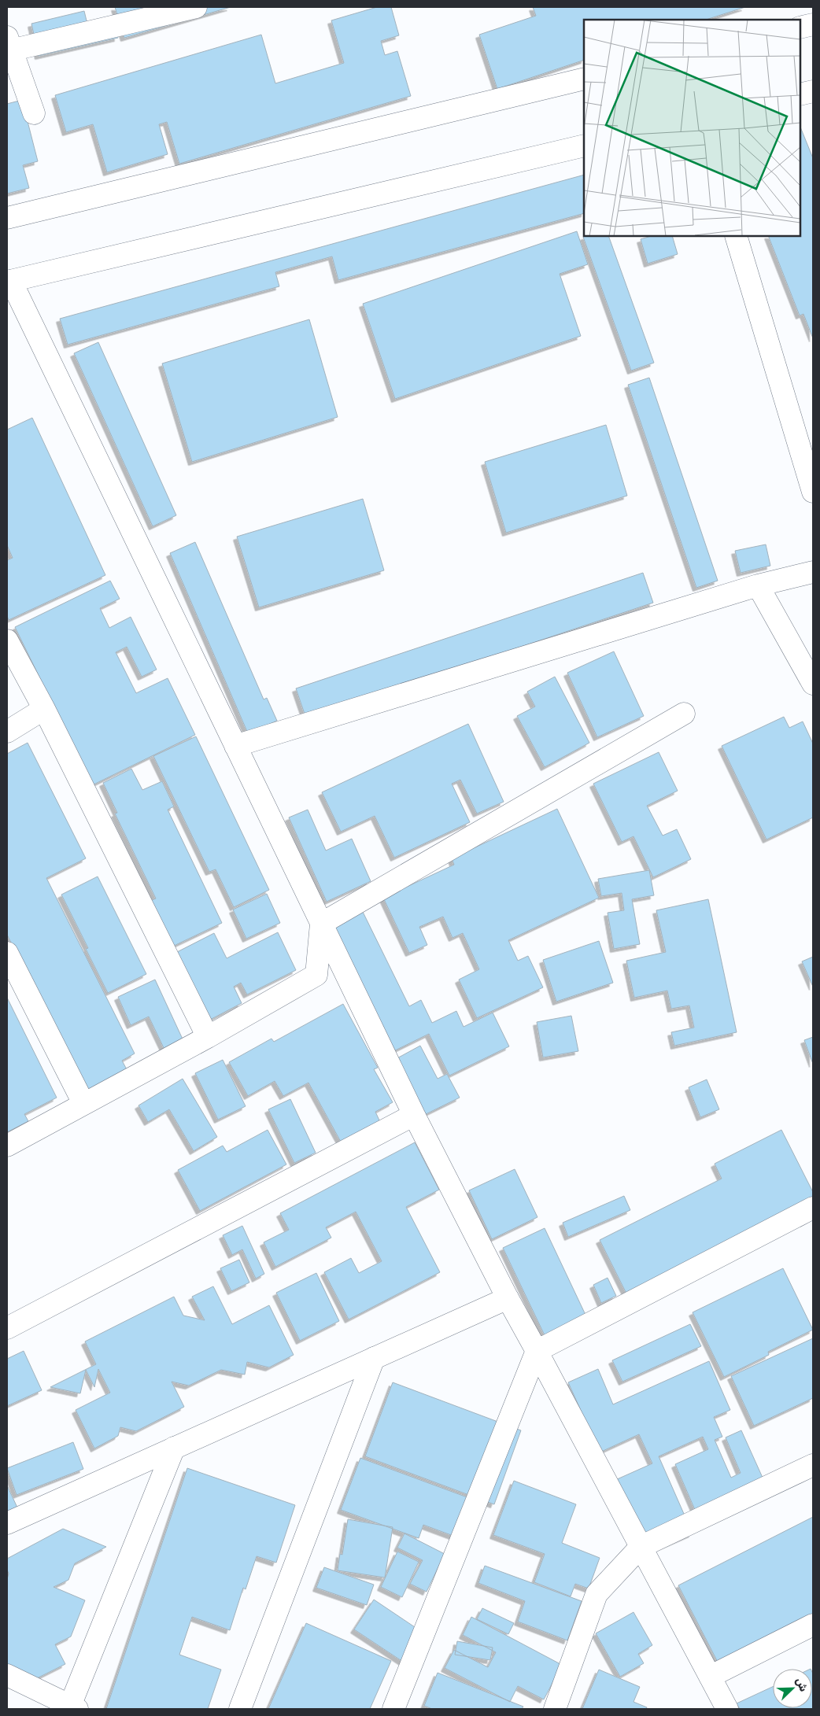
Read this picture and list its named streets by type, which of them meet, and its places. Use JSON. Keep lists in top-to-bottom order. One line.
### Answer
{"north":"top right"}
